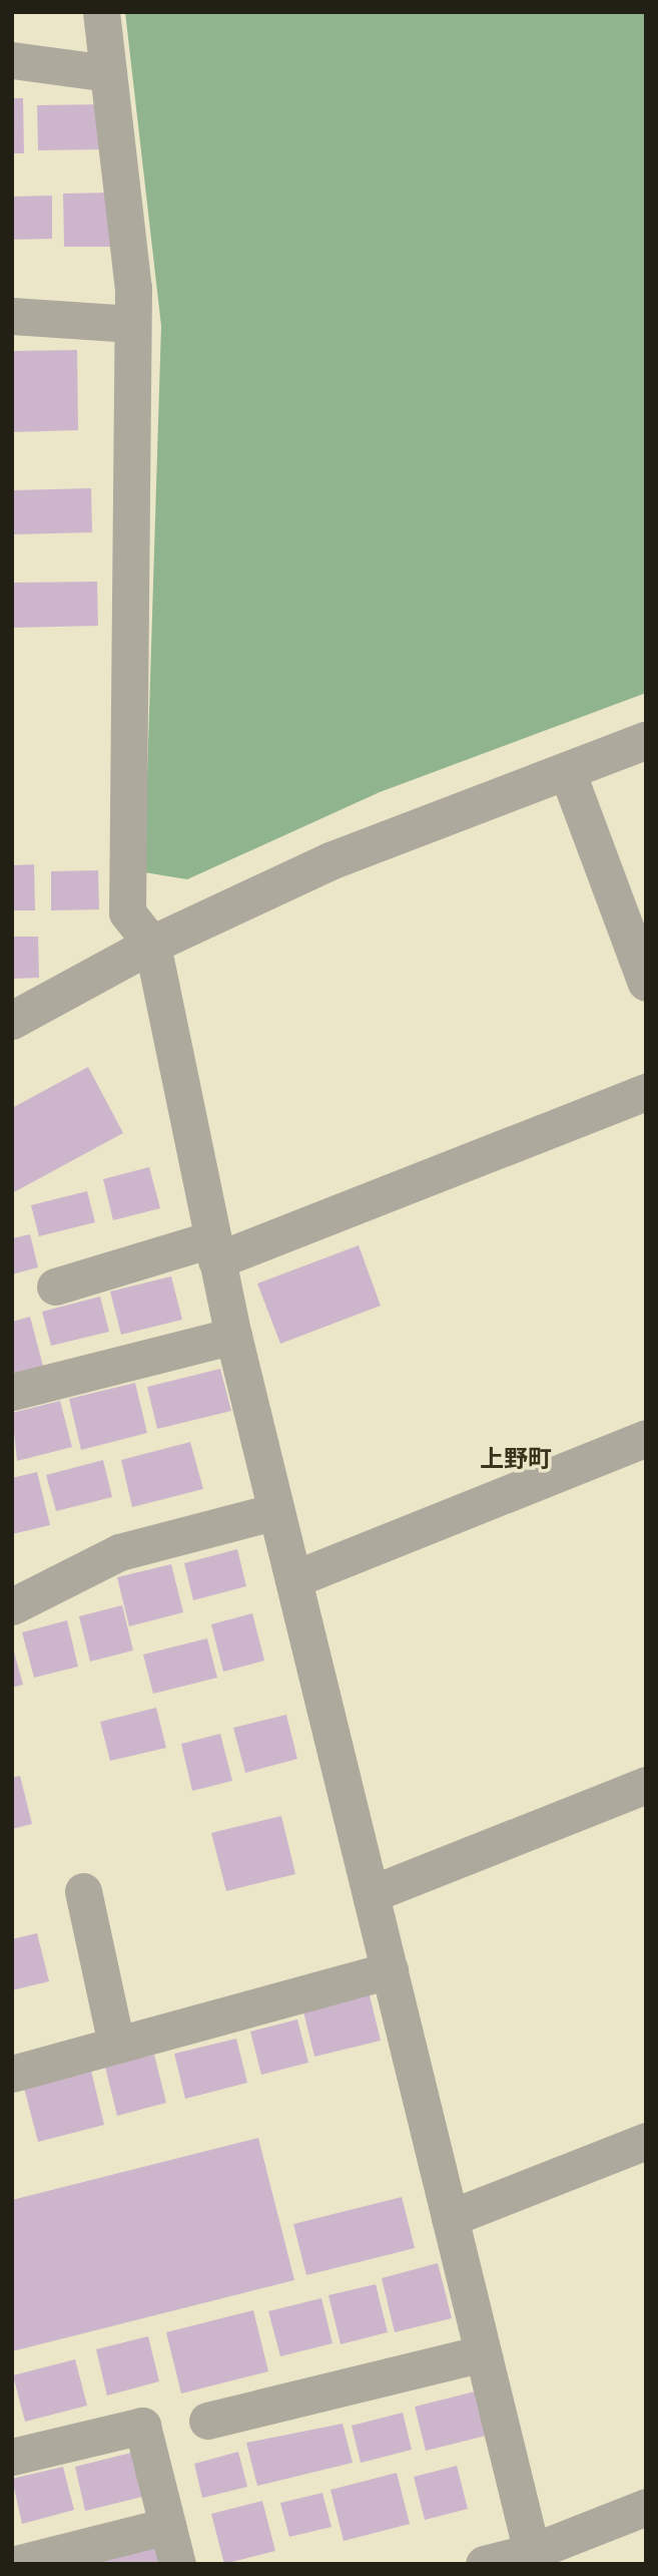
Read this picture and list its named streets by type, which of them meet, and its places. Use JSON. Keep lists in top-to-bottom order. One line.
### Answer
{"districts":["上野町"]}
